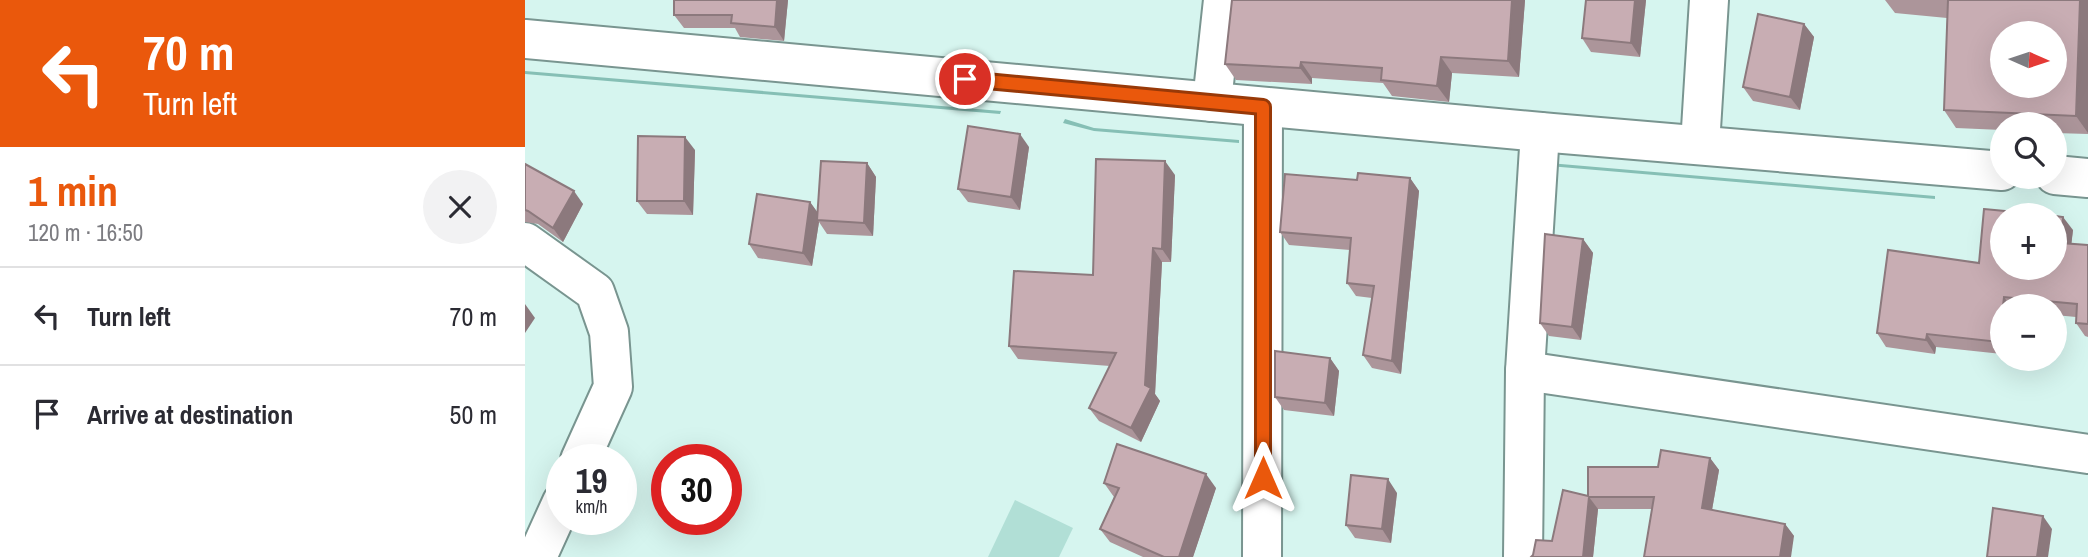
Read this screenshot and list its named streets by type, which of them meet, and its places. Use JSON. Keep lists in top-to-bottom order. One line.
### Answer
{"north":"right","page":{"turn":["70 m","Turn left"],"map_buttons":["+","−"],"heading":["1 min","120 m · 16:50"],"list":[{"name":"Turn left","value":"70 m"},{"name":"Arrive at destination","value":"50 m"}],"speed":"19 km/h","limit":"30"}}
